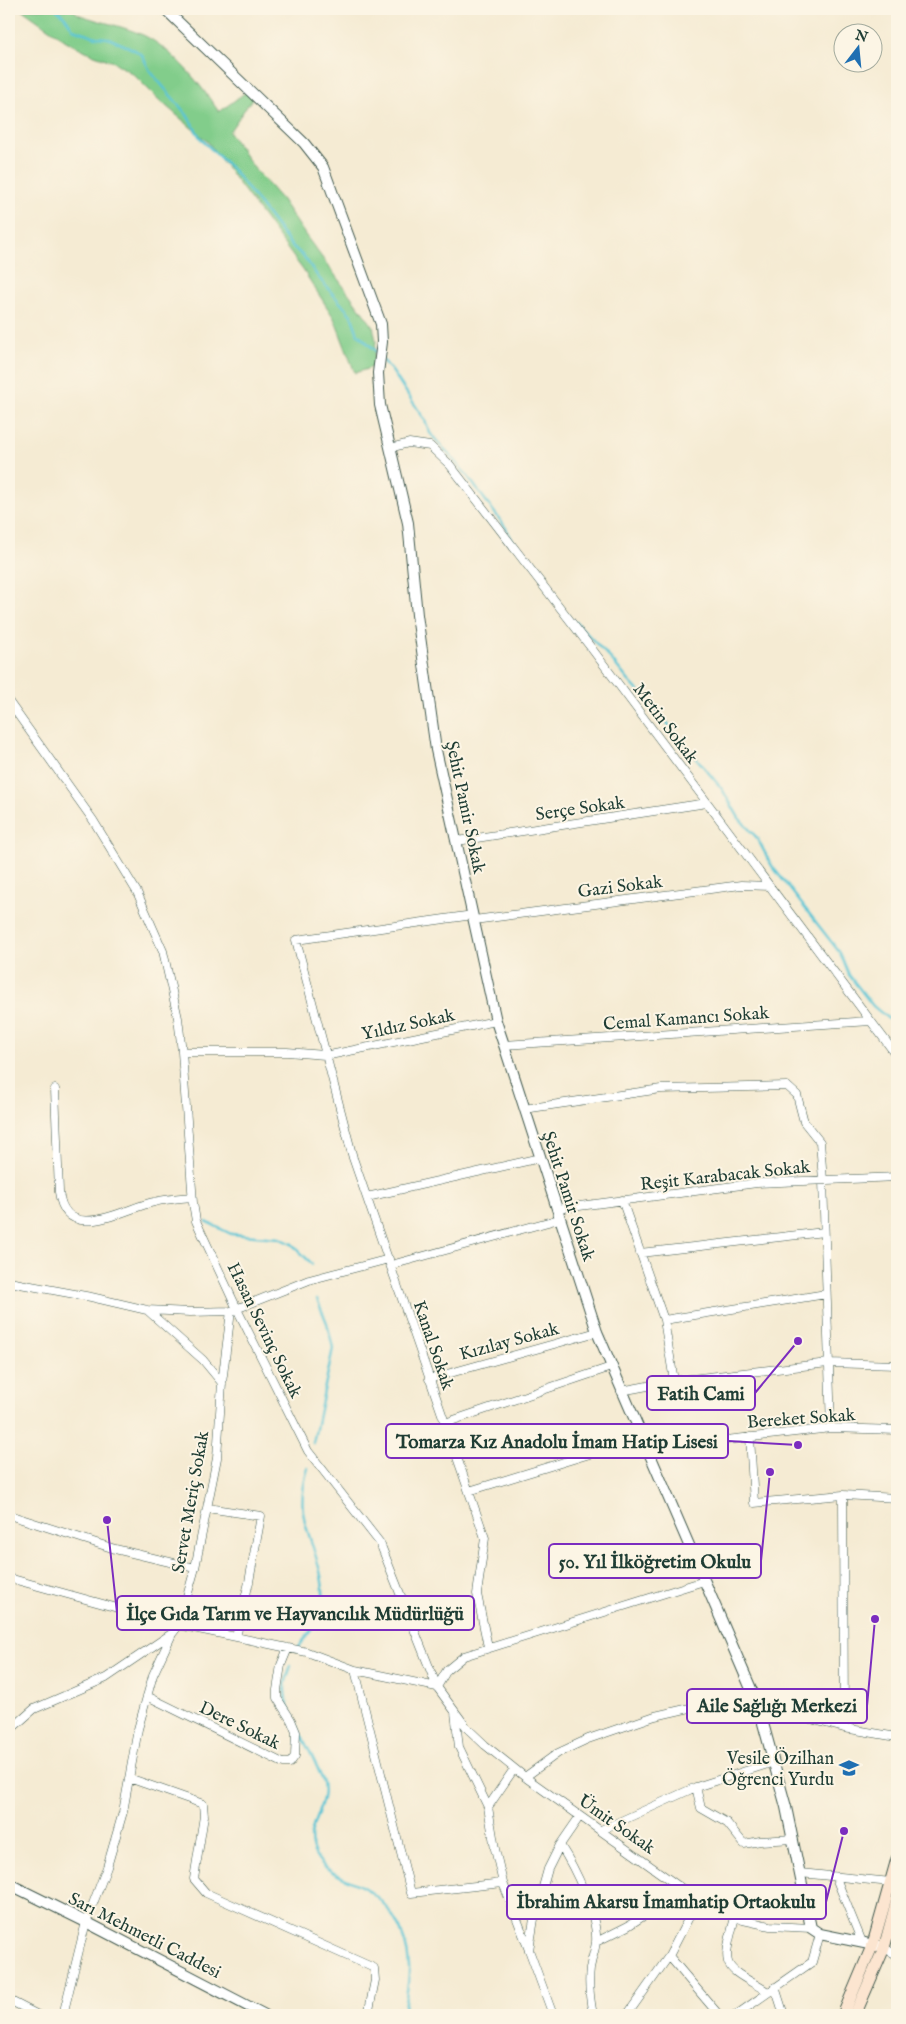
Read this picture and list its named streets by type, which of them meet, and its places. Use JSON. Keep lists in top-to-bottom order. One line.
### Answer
{"streets":{"street":["Metin Sokak","Şehit Pamir Sokak","Serçe Sokak","Gazi Sokak","Cemal Kamancı Sokak","Yıldız Sokak","Reşit Karabacak Sokak","Hasan Sevinç Sokak","Kızılay Sokak","Kanal Sokak","Bereket Sokak","Servet Meriç Sokak","Dere Sokak","Ümit Sokak","Sarı Mehmetli Caddesi"]},"crossings":[["Metin Sokak","Şehit Pamir Sokak"],["Metin Sokak","Serçe Sokak"],["Metin Sokak","Gazi Sokak"],["Metin Sokak","Cemal Kamancı Sokak"],["Şehit Pamir Sokak","Serçe Sokak"],["Şehit Pamir Sokak","Gazi Sokak"],["Şehit Pamir Sokak","Cemal Kamancı Sokak"],["Şehit Pamir Sokak","Yıldız Sokak"],["Şehit Pamir Sokak","Reşit Karabacak Sokak"],["Şehit Pamir Sokak","Kızılay Sokak"],["Şehit Pamir Sokak","Bereket Sokak"],["Şehit Pamir Sokak","Ümit Sokak"],["Gazi Sokak","Kanal Sokak"],["Yıldız Sokak","Hasan Sevinç Sokak"],["Yıldız Sokak","Kanal Sokak"],["Reşit Karabacak Sokak","Hasan Sevinç Sokak"],["Reşit Karabacak Sokak","Kanal Sokak"],["Reşit Karabacak Sokak","Servet Meriç Sokak"],["Hasan Sevinç Sokak","Servet Meriç Sokak"],["Hasan Sevinç Sokak","Ümit Sokak"],["Kızılay Sokak","Kanal Sokak"],["Servet Meriç Sokak","Dere Sokak"],["Servet Meriç Sokak","Sarı Mehmetli Caddesi"]],"places":{"other":["Fatih Cami","Tomarza Kız Anadolu İmam Hatip Lisesi","50. Yıl İlköğretim Okulu","İlçe Gıda Tarım ve Hayvancılık Müdürlüğü","Aile Sağlığı Merkezi","İbrahim Akarsu İmamhatip Ortaokulu"],"school or university":["Vesile Özilhan Öğrenci Yurdu"]},"north":"top"}
